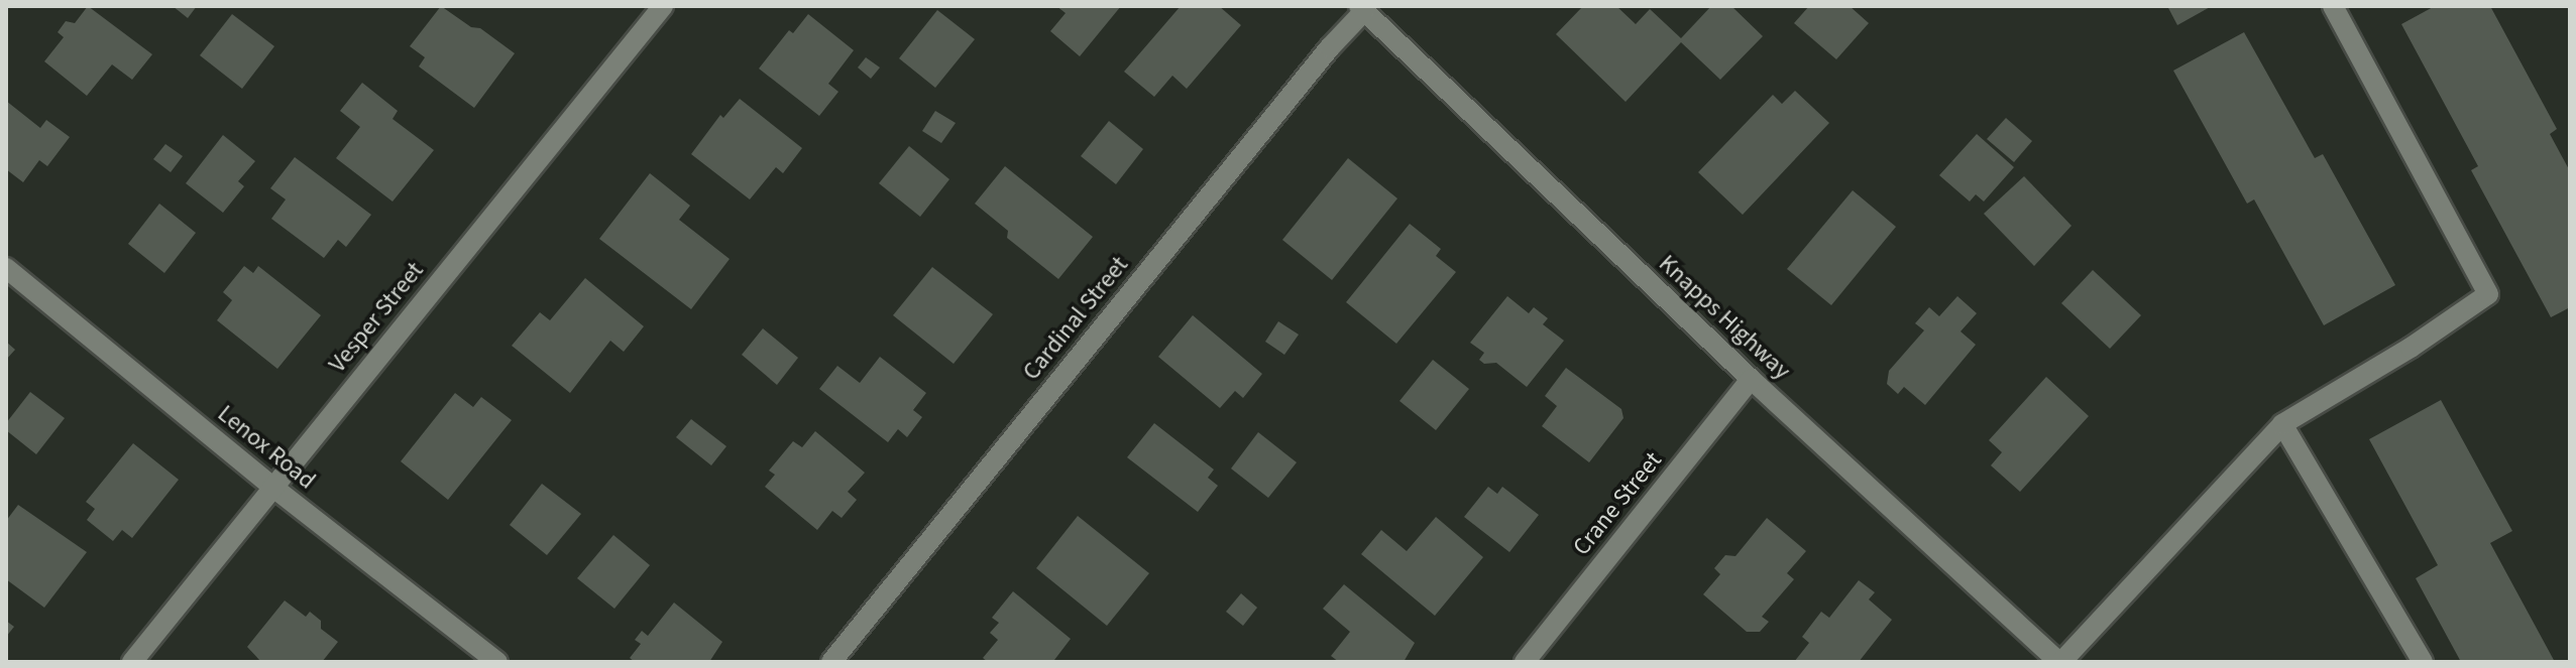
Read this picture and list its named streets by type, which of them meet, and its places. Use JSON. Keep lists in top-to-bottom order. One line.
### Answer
{"streets":{"street":["Vesper Street","Knapps Highway","Cardinal Street","Lenox Road","Crane Street"]},"crossings":[["Vesper Street","Lenox Road"],["Knapps Highway","Cardinal Street"],["Knapps Highway","Crane Street"]]}
